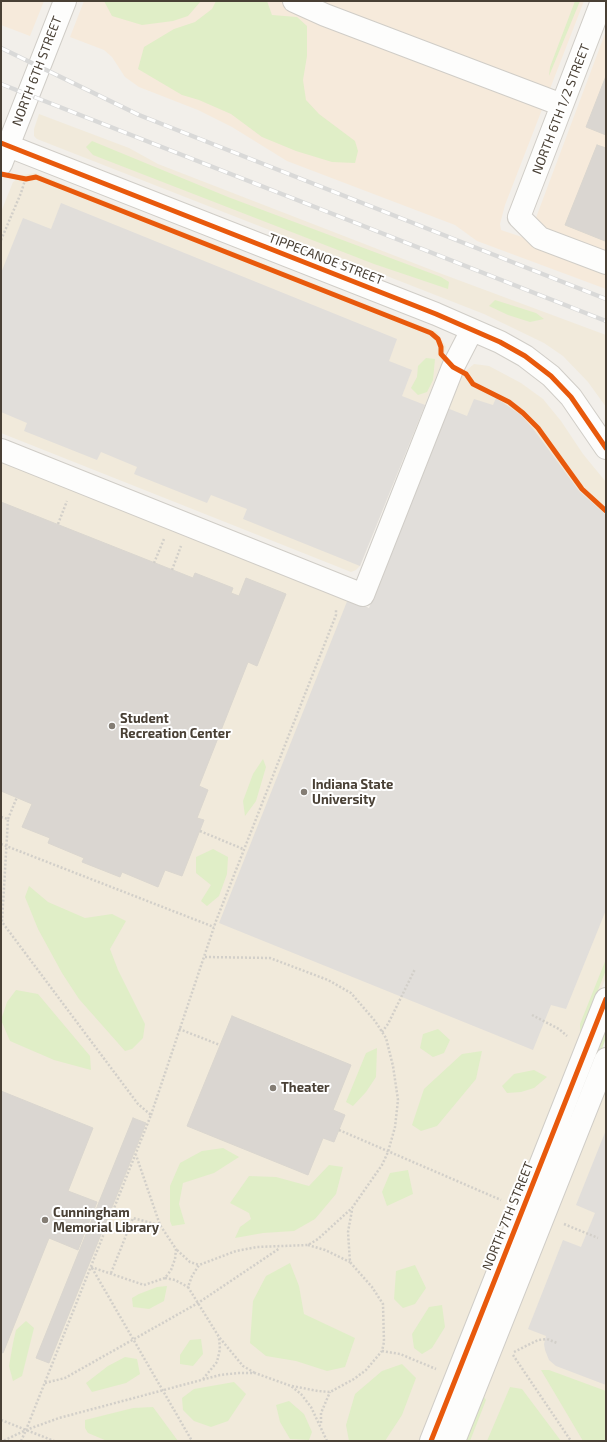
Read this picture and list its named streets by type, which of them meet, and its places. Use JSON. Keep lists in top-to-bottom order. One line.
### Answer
{"streets":{"street":["NORTH 6TH STREET","NORTH 6TH 1/2 STREET","TIPPECANOE STREET","NORTH 7TH STREET"]},"crossings":[["NORTH 6TH STREET","TIPPECANOE STREET"]],"places":["Student Recreation Center","Indiana State University","Theater","Cunningham Memorial Library"]}
